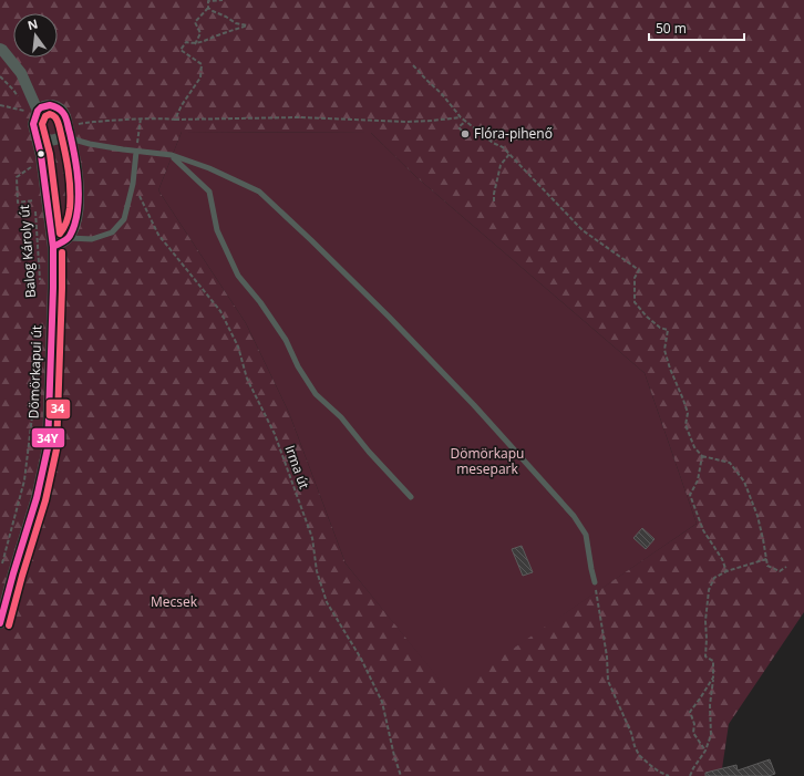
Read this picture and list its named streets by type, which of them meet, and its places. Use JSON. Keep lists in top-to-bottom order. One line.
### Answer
{"streets":{"street":["Dömörkapui út"],"path":["Balog Károly út","Irma út"]},"parks":["Dömörkapu mesepark","Mecsek"],"places":["Flóra-pihenő"],"lines":["transit line 34Y","transit line 34"],"scale_bar":"50 m","north":"top"}
